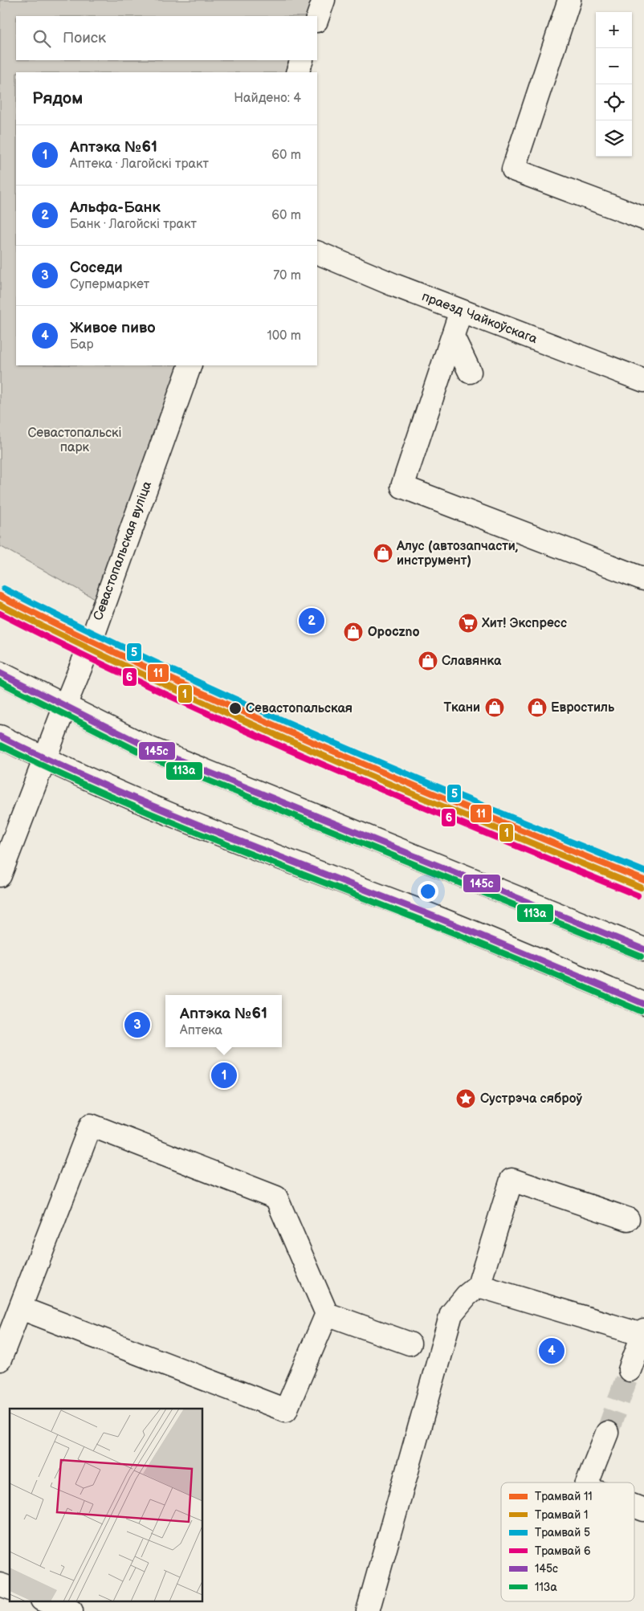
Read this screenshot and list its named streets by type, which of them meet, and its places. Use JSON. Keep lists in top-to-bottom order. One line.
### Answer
{"streets":{"main road":["праезд Чайкоўскага","Севастопальская вуліца"]},"parks":["Севастопальскі парк"],"places":{"shop":["Алус (автозапчасти, инструмент)","Opoczno","Славянка","Ткани","Евростиль"],"supermarket":["Хит! Экспресс"],"other":["Севастопальская"],"place":["Сустрэча сяброў"]},"lines":["tram line 5","tram line 11","tram line 1","tram line 6","transit line 145с","transit line 113а"],"legend":["Трамвай 11","Трамвай 1","Трамвай 5","Трамвай 6","145с","113а"],"page":{"map_buttons":["+","−"],"search":"Поиск","heading":["Рядом","Найдено: 4"],"list":[{"mark":"1","name":"Аптэка №61","note":"Аптека · Лагойскі тракт","value":"60 m"},{"mark":"2","name":"Альфа-Банк","note":"Банк · Лагойскі тракт","value":"60 m"},{"mark":"3","name":"Соседи","note":"Супермаркет","value":"70 m"},{"mark":"4","name":"Живое пиво","note":"Бар","value":"100 m"}],"pins":["2","3","1","4"],"popup":["Аптэка №61","Аптека"]}}
